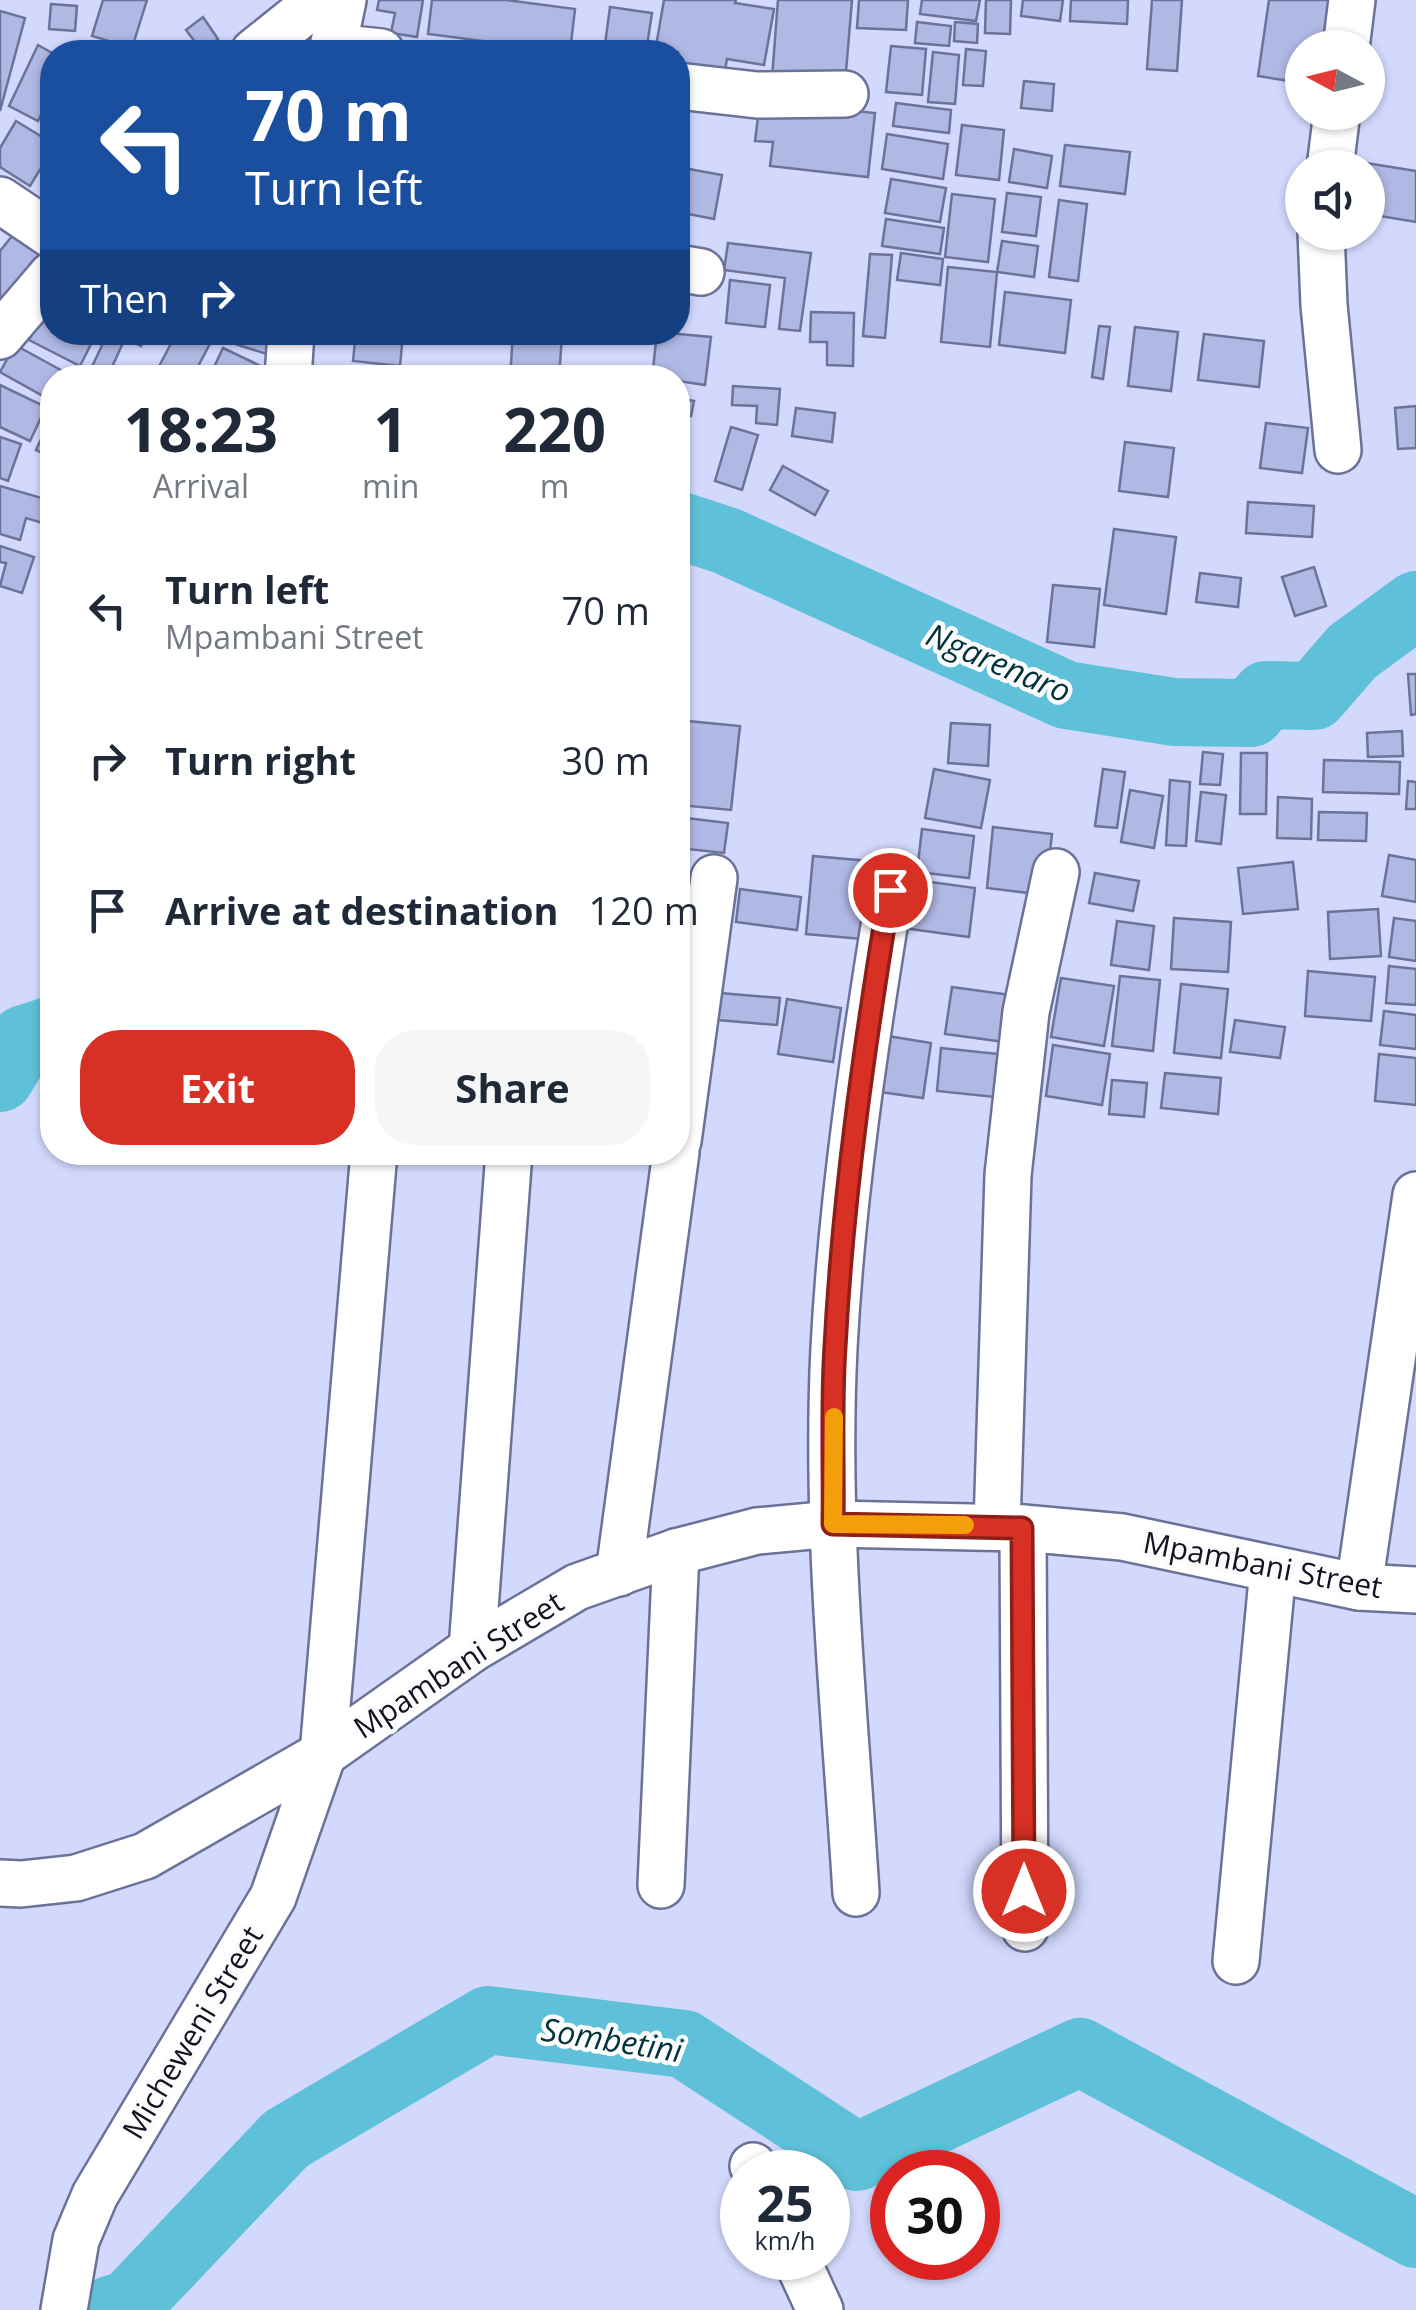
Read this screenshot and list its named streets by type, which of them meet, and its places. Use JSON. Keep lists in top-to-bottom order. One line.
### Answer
{"streets":{"street":["Mpambani Street","Micheweni Street"]},"crossings":[["Mpambani Street","Micheweni Street"]],"water":["Ngarenaro","Sombetini"],"north":"left","page":{"turn":["70 m","Turn left"],"then":"Then","eta":["18:23","Arrival","1","min","220","m"],"list":[{"name":"Turn left","note":"Mpambani Street","value":"70 m"},{"name":"Turn right","value":"30 m"},{"name":"Arrive at destination","value":"120 m"}],"buttons":["Exit","Share"],"speed":"25 km/h","limit":"30"}}
